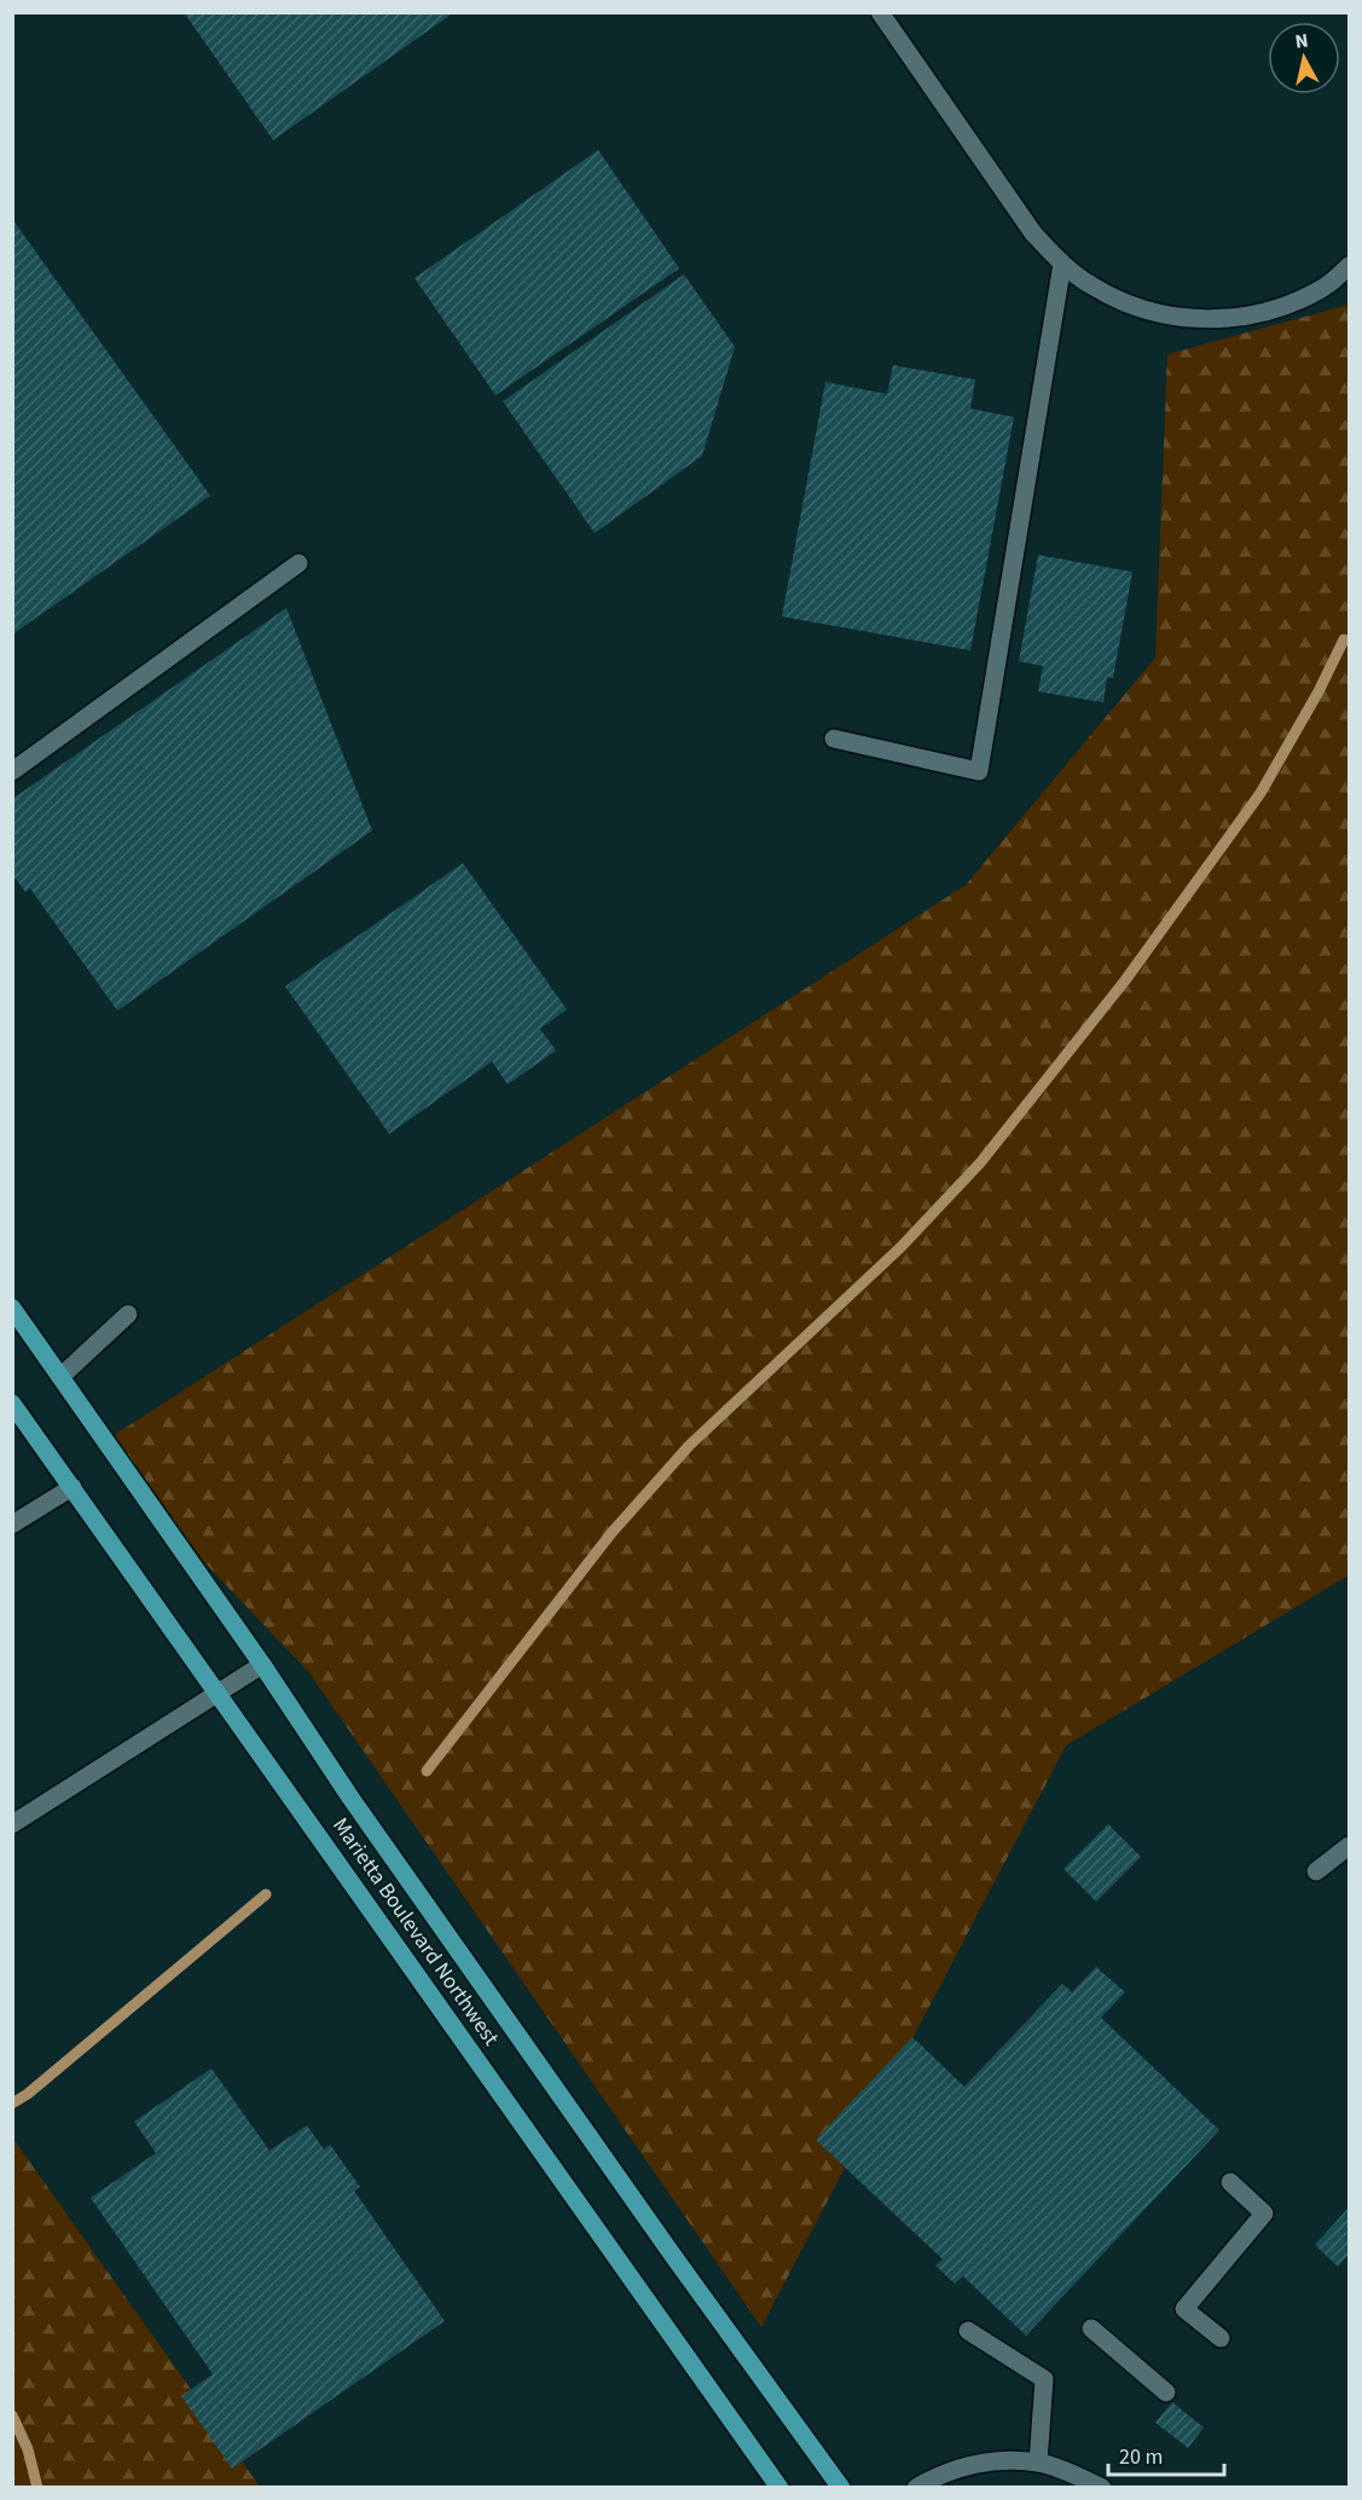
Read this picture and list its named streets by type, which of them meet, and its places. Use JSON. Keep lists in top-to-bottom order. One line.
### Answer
{"streets":{"main road":["Marietta Boulevard Northwest"]},"scale_bar":"20 m","north":"top"}
